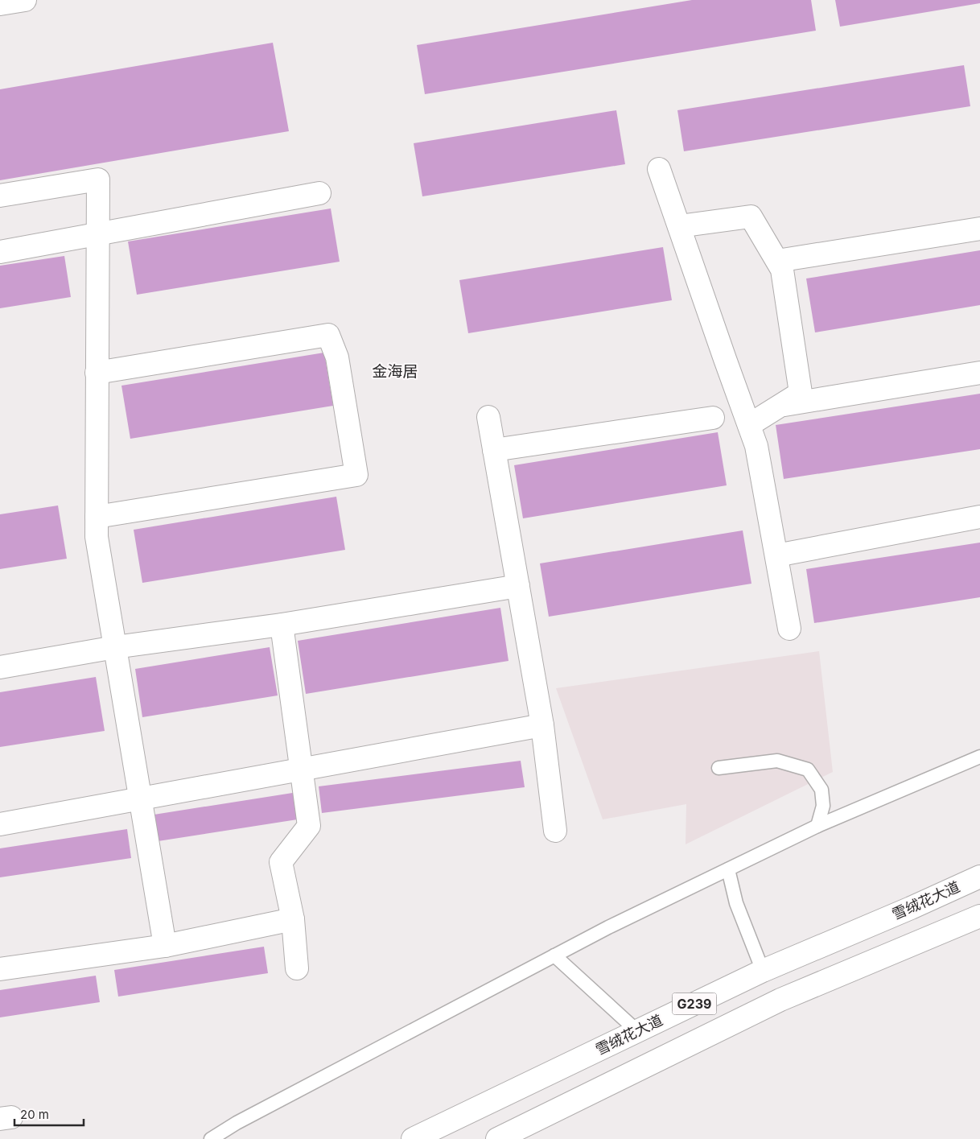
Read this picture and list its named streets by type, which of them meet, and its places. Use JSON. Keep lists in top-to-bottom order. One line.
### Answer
{"streets":{"main road":["雪绒花大道","G239"]},"districts":["金海居"],"scale_bar":"20 m"}
